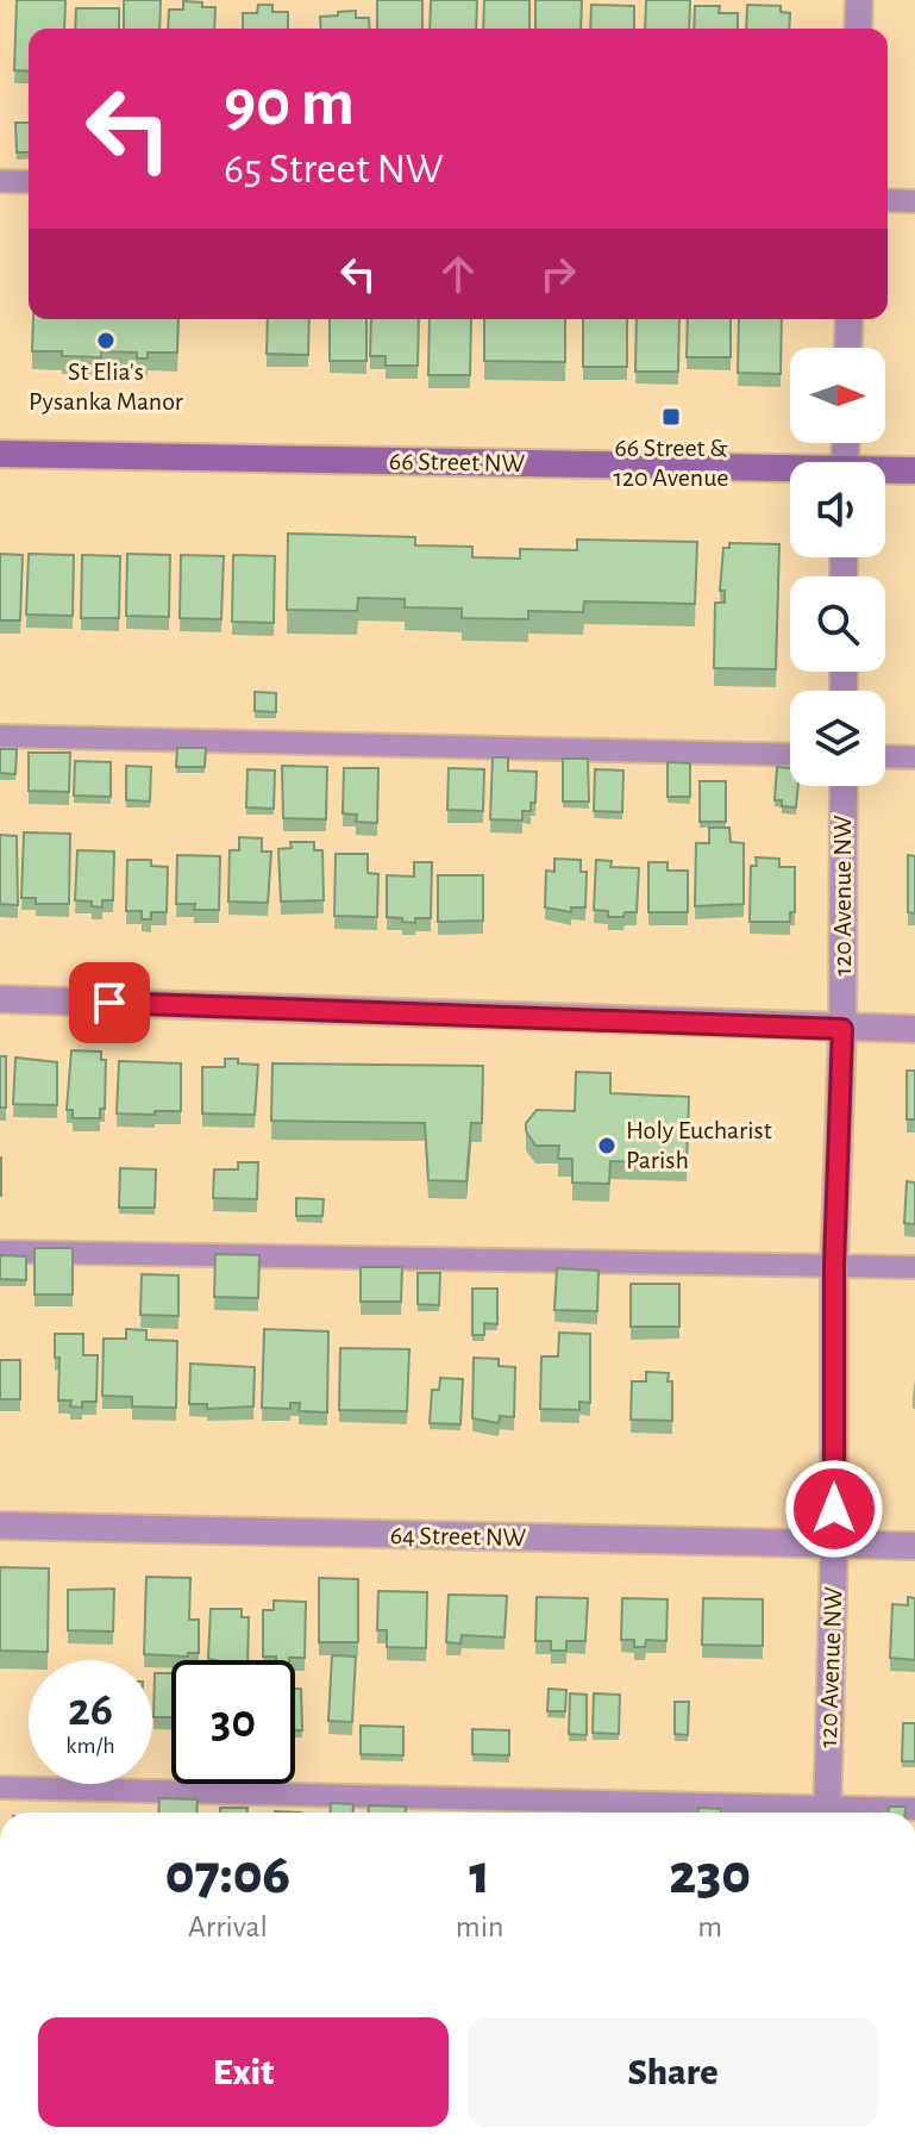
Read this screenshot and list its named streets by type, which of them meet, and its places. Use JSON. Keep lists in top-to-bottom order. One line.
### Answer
{"streets":{"main road":["66 Street NW"],"street":["120 Avenue NW","64 Street NW"]},"crossings":[["120 Avenue NW","64 Street NW"]],"places":{"other":["St Elia's Pysanka Manor","Holy Eucharist Parish"],"transit":["66 Street & 120 Avenue"]},"north":"right","page":{"turn":["90 m","65 Street NW"],"speed":"26 km/h","limit":"30","eta":["07:06","Arrival","1","min","230","m"],"buttons":["Exit","Share"]}}
